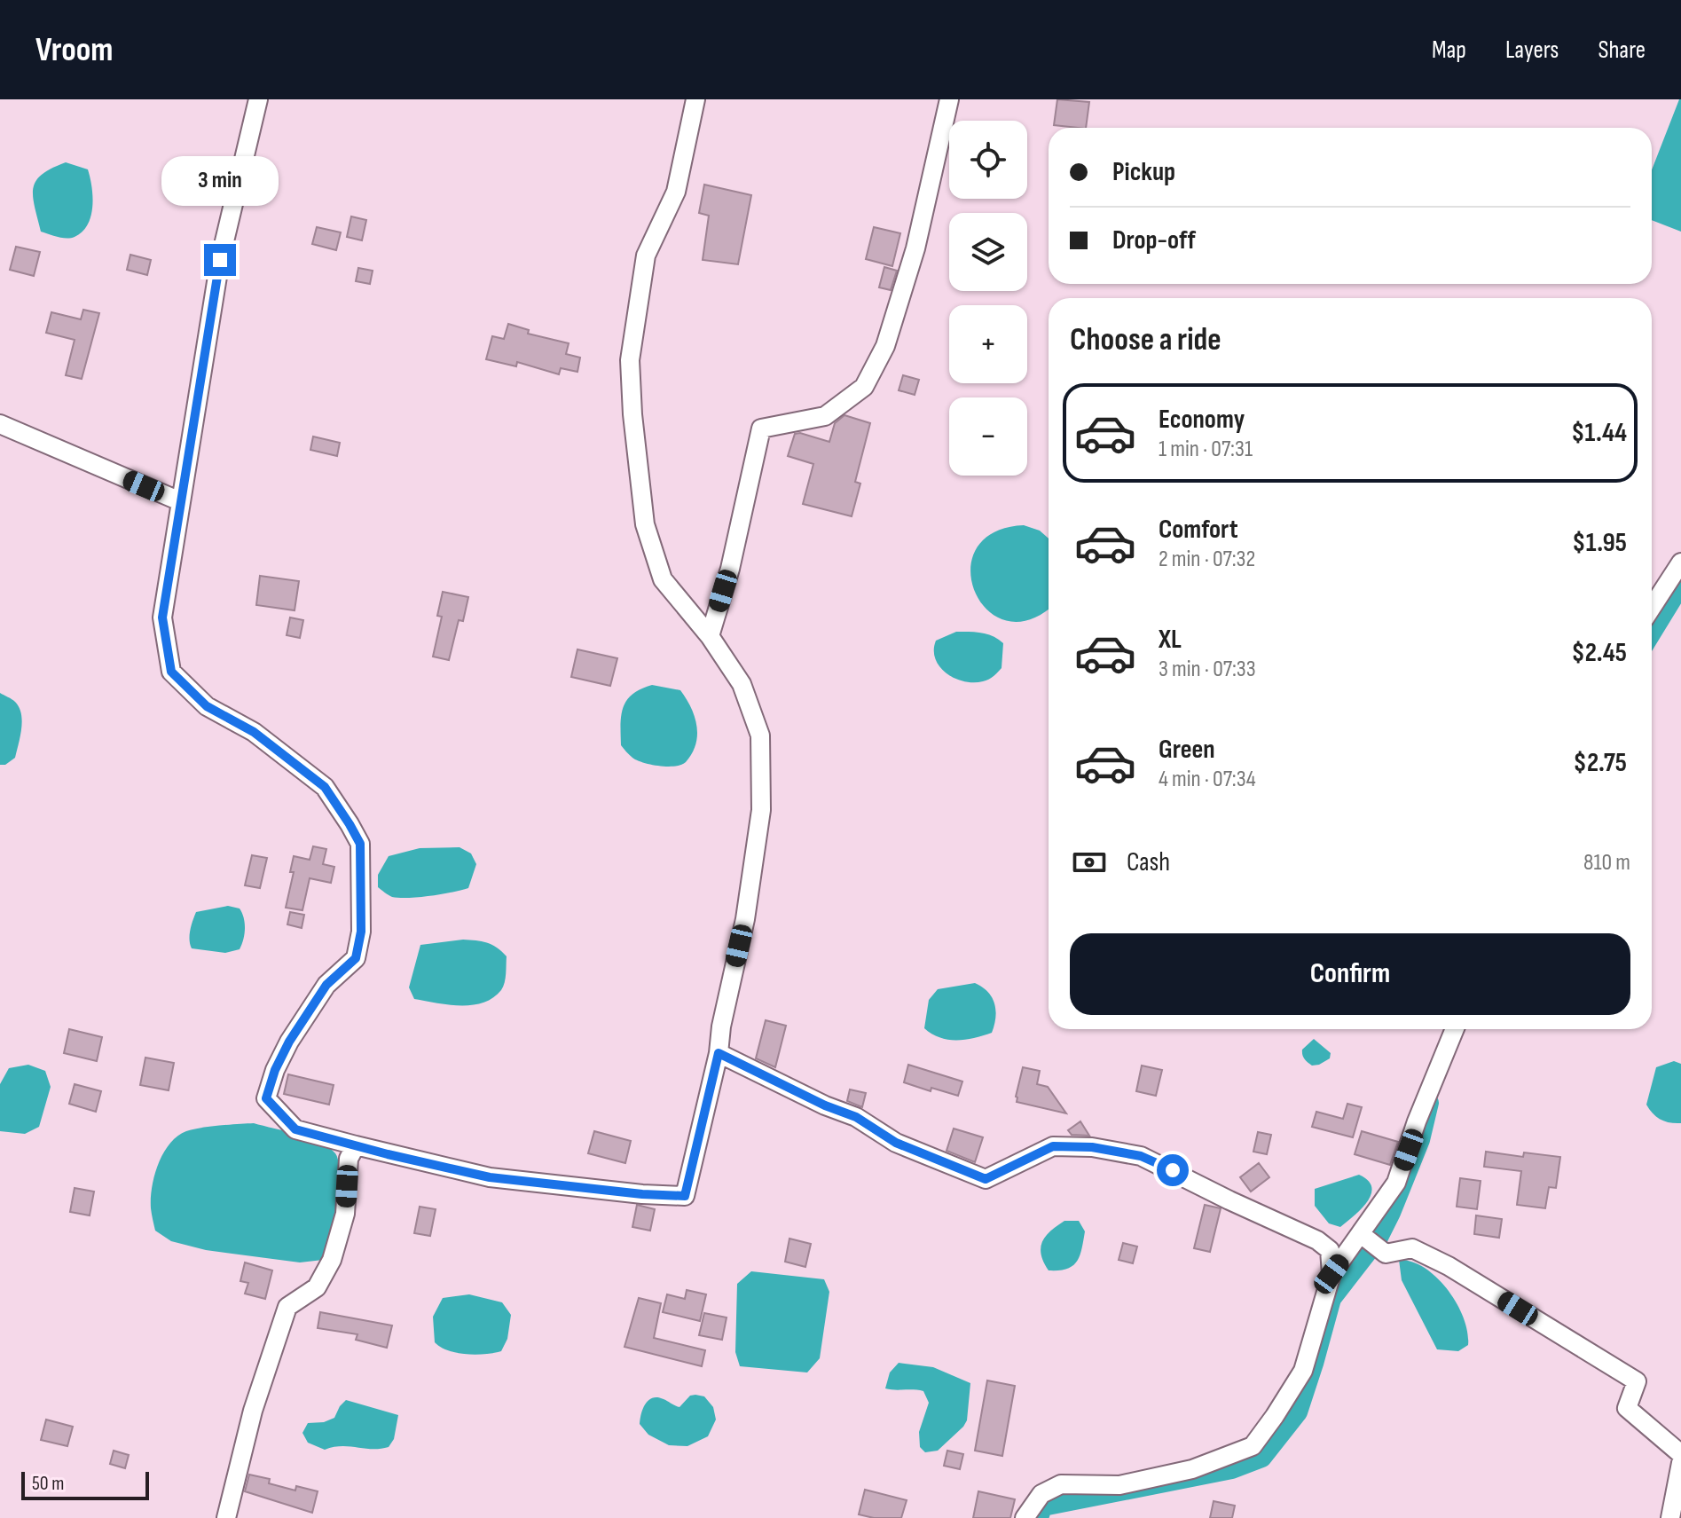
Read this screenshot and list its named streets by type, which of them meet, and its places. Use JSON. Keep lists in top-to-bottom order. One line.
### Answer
{"scale_bar":"50 m","page":{"header":"Vroom","nav":["Map","Layers","Share"],"map_buttons":["+","−"],"banner":["Pickup","Drop-off"],"bubble":"3 min","heading":"Choose a ride","list":[{"name":"Economy","note":"1 min · 07:31","value":"$1.44"},{"name":"Comfort","note":"2 min · 07:32","value":"$1.95"},{"name":"XL","note":"3 min · 07:33","value":"$2.45"},{"name":"Green","note":"4 min · 07:34","value":"$2.75"}],"pay":["Cash","810 m"],"buttons":"Confirm","scale":"50 m"}}
